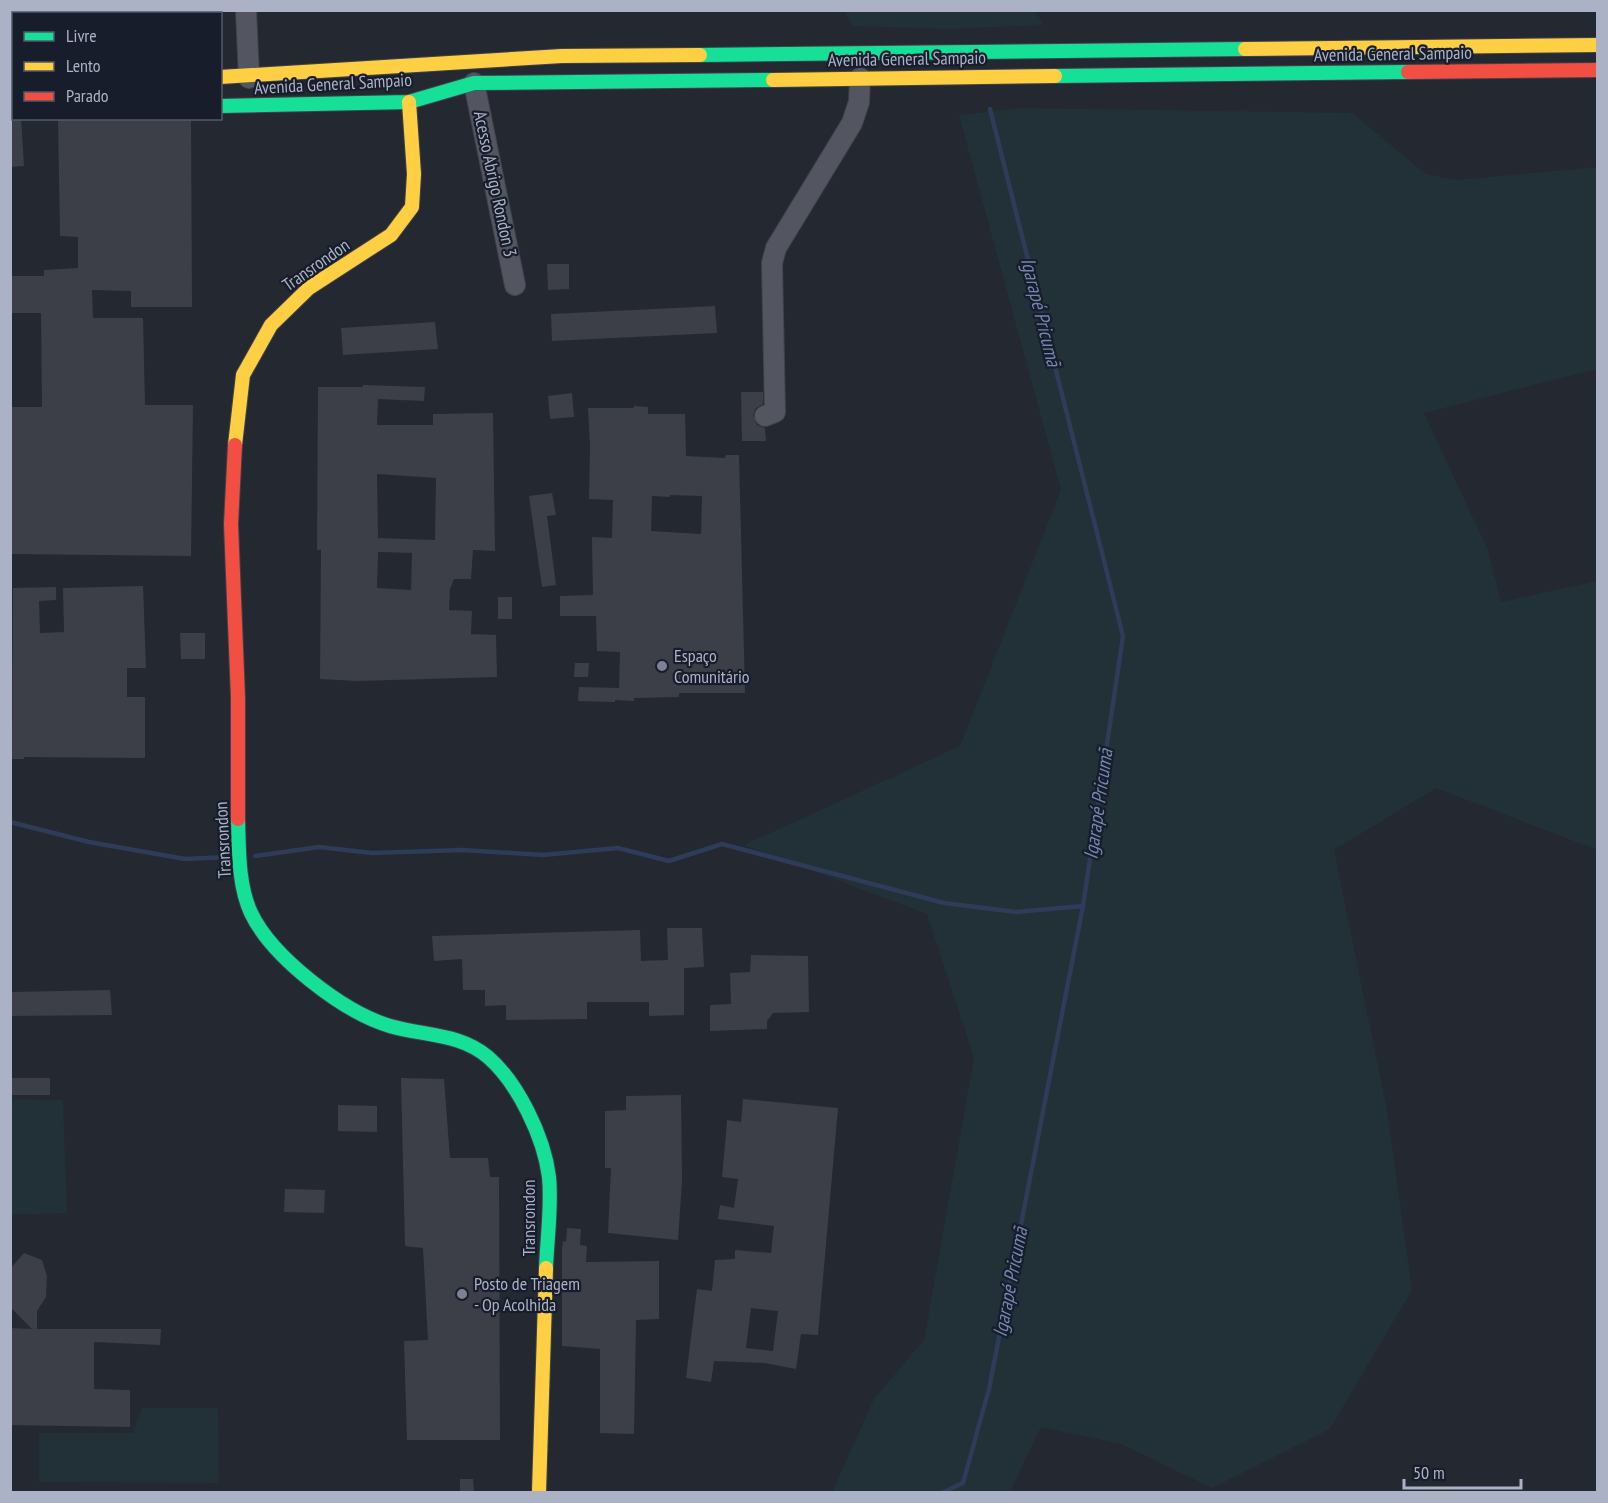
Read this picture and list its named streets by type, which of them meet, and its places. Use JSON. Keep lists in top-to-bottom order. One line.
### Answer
{"streets":{"street":["Avenida General Sampaio","Acesso Abrigo Rondon 3","Transrondon"]},"crossings":[["Avenida General Sampaio","Acesso Abrigo Rondon 3"],["Avenida General Sampaio","Transrondon"]],"water":["Igarapé Pricumã"],"places":["Espaço Comunitário","Posto de Triagem - Op Acolhida"],"legend":["Livre","Lento","Parado"],"scale_bar":"50 m"}
